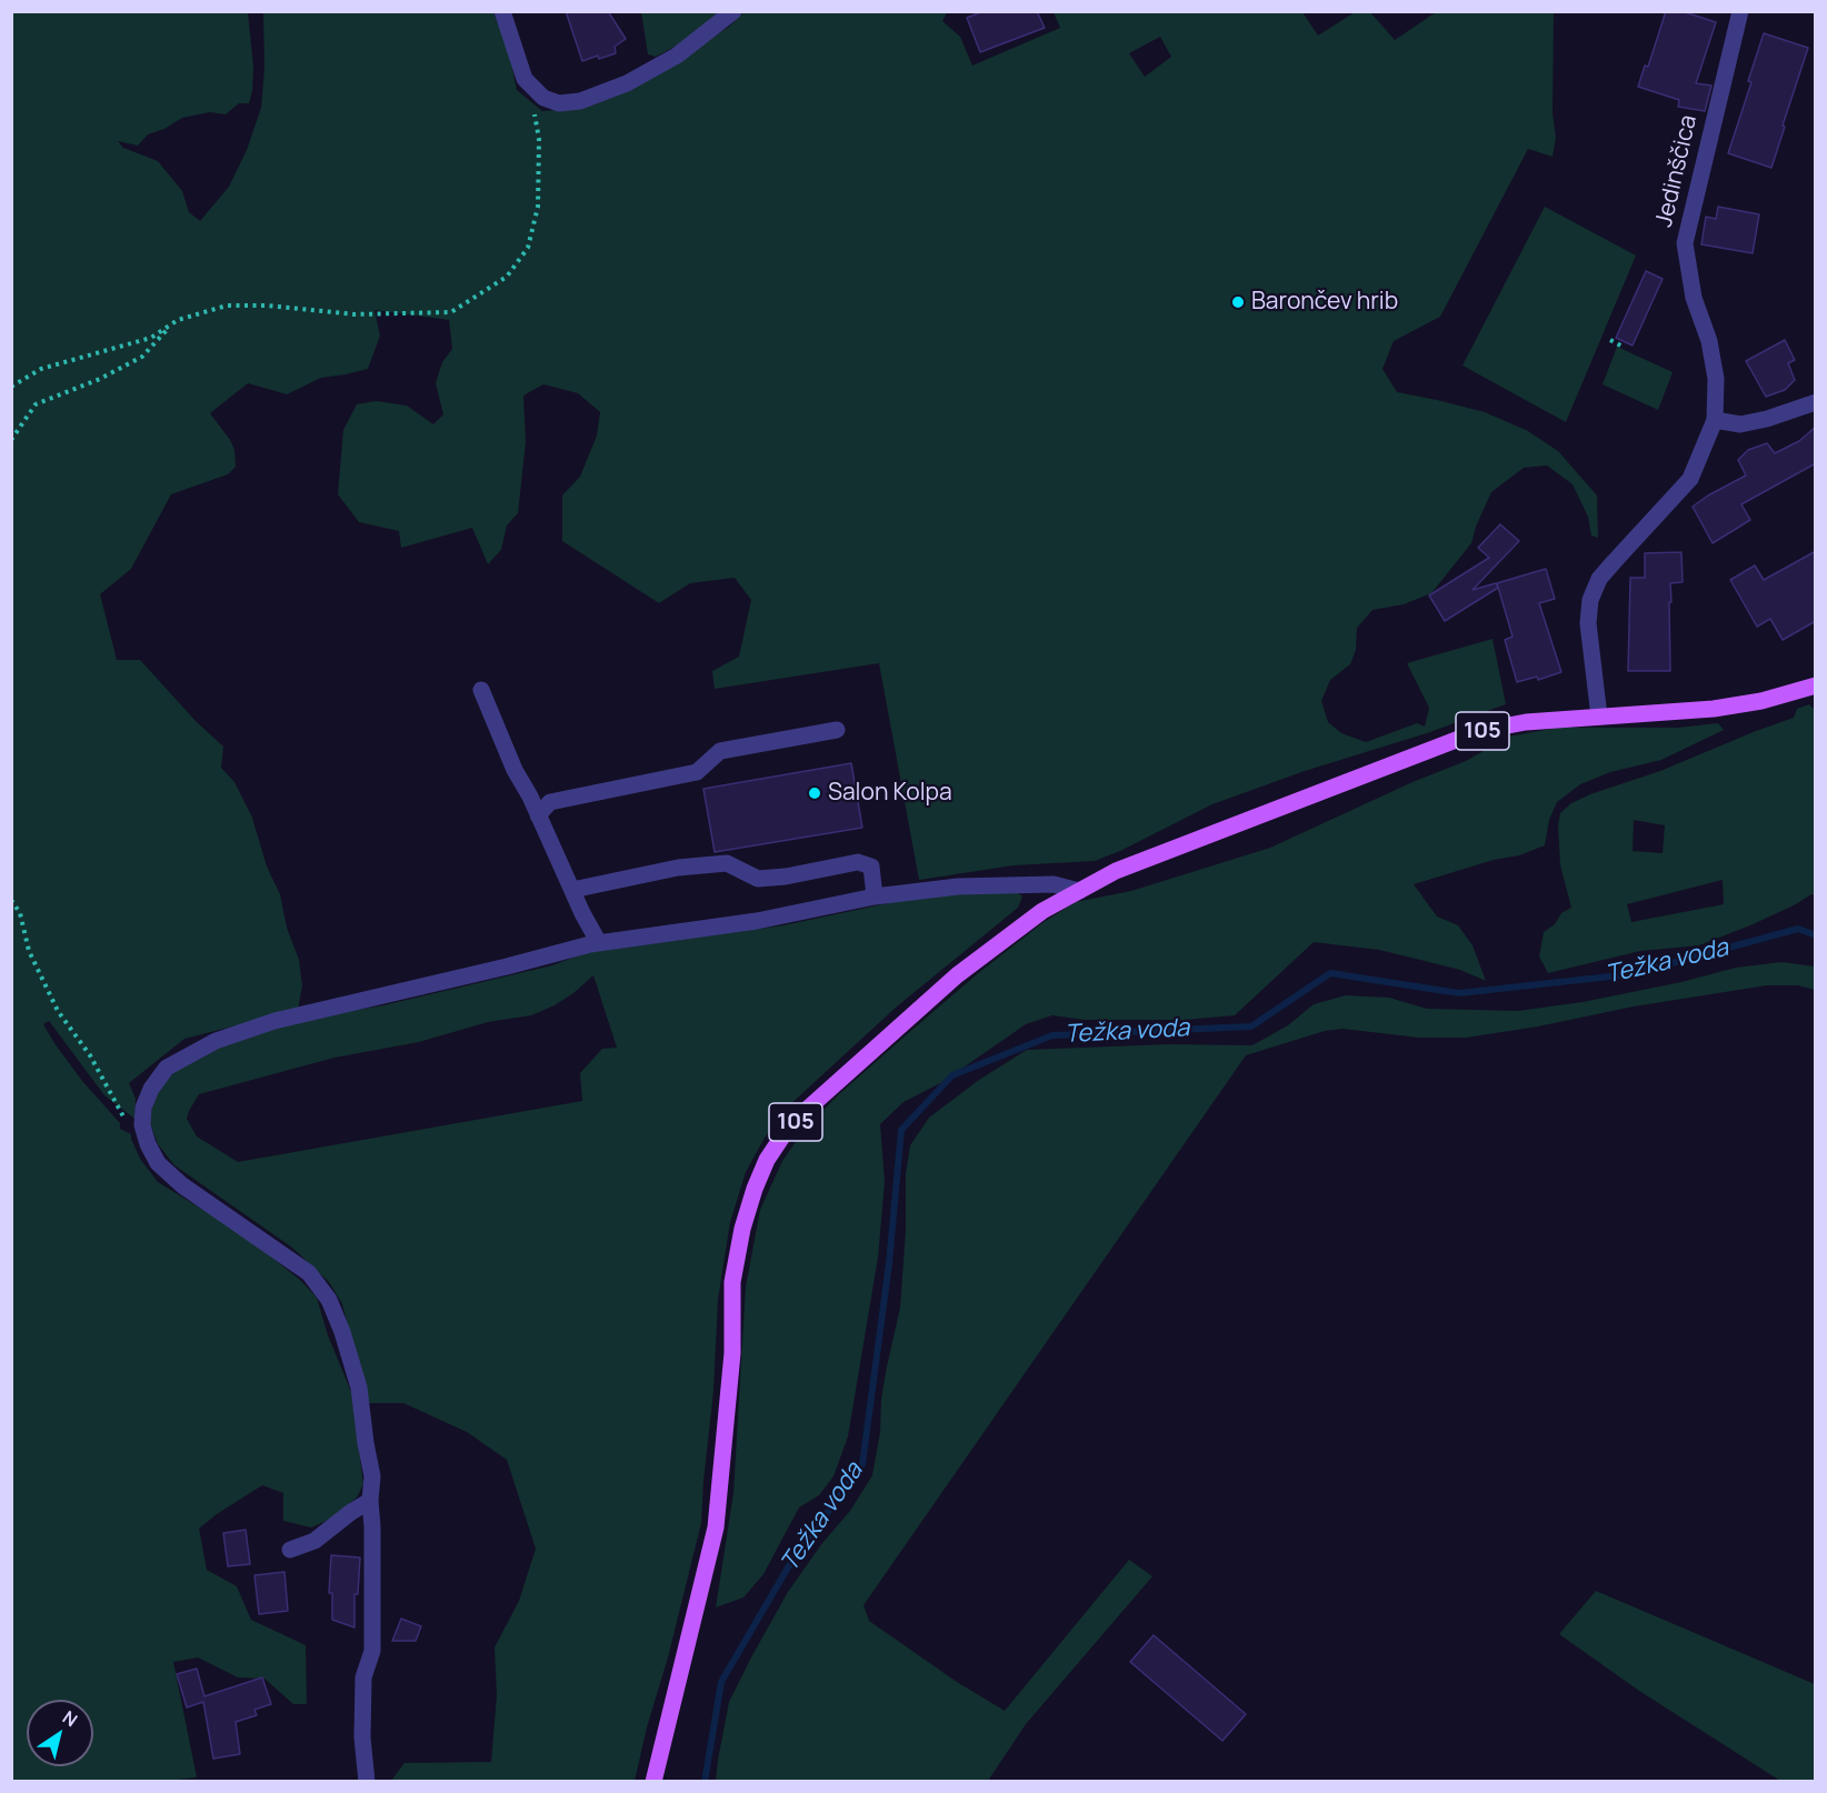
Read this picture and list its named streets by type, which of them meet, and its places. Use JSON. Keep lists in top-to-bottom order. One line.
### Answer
{"streets":{"main road":["105"],"street":["Jedinščica"]},"water":["Težka voda"],"places":["Barončev hrib","Salon Kolpa"],"north":"top right"}
